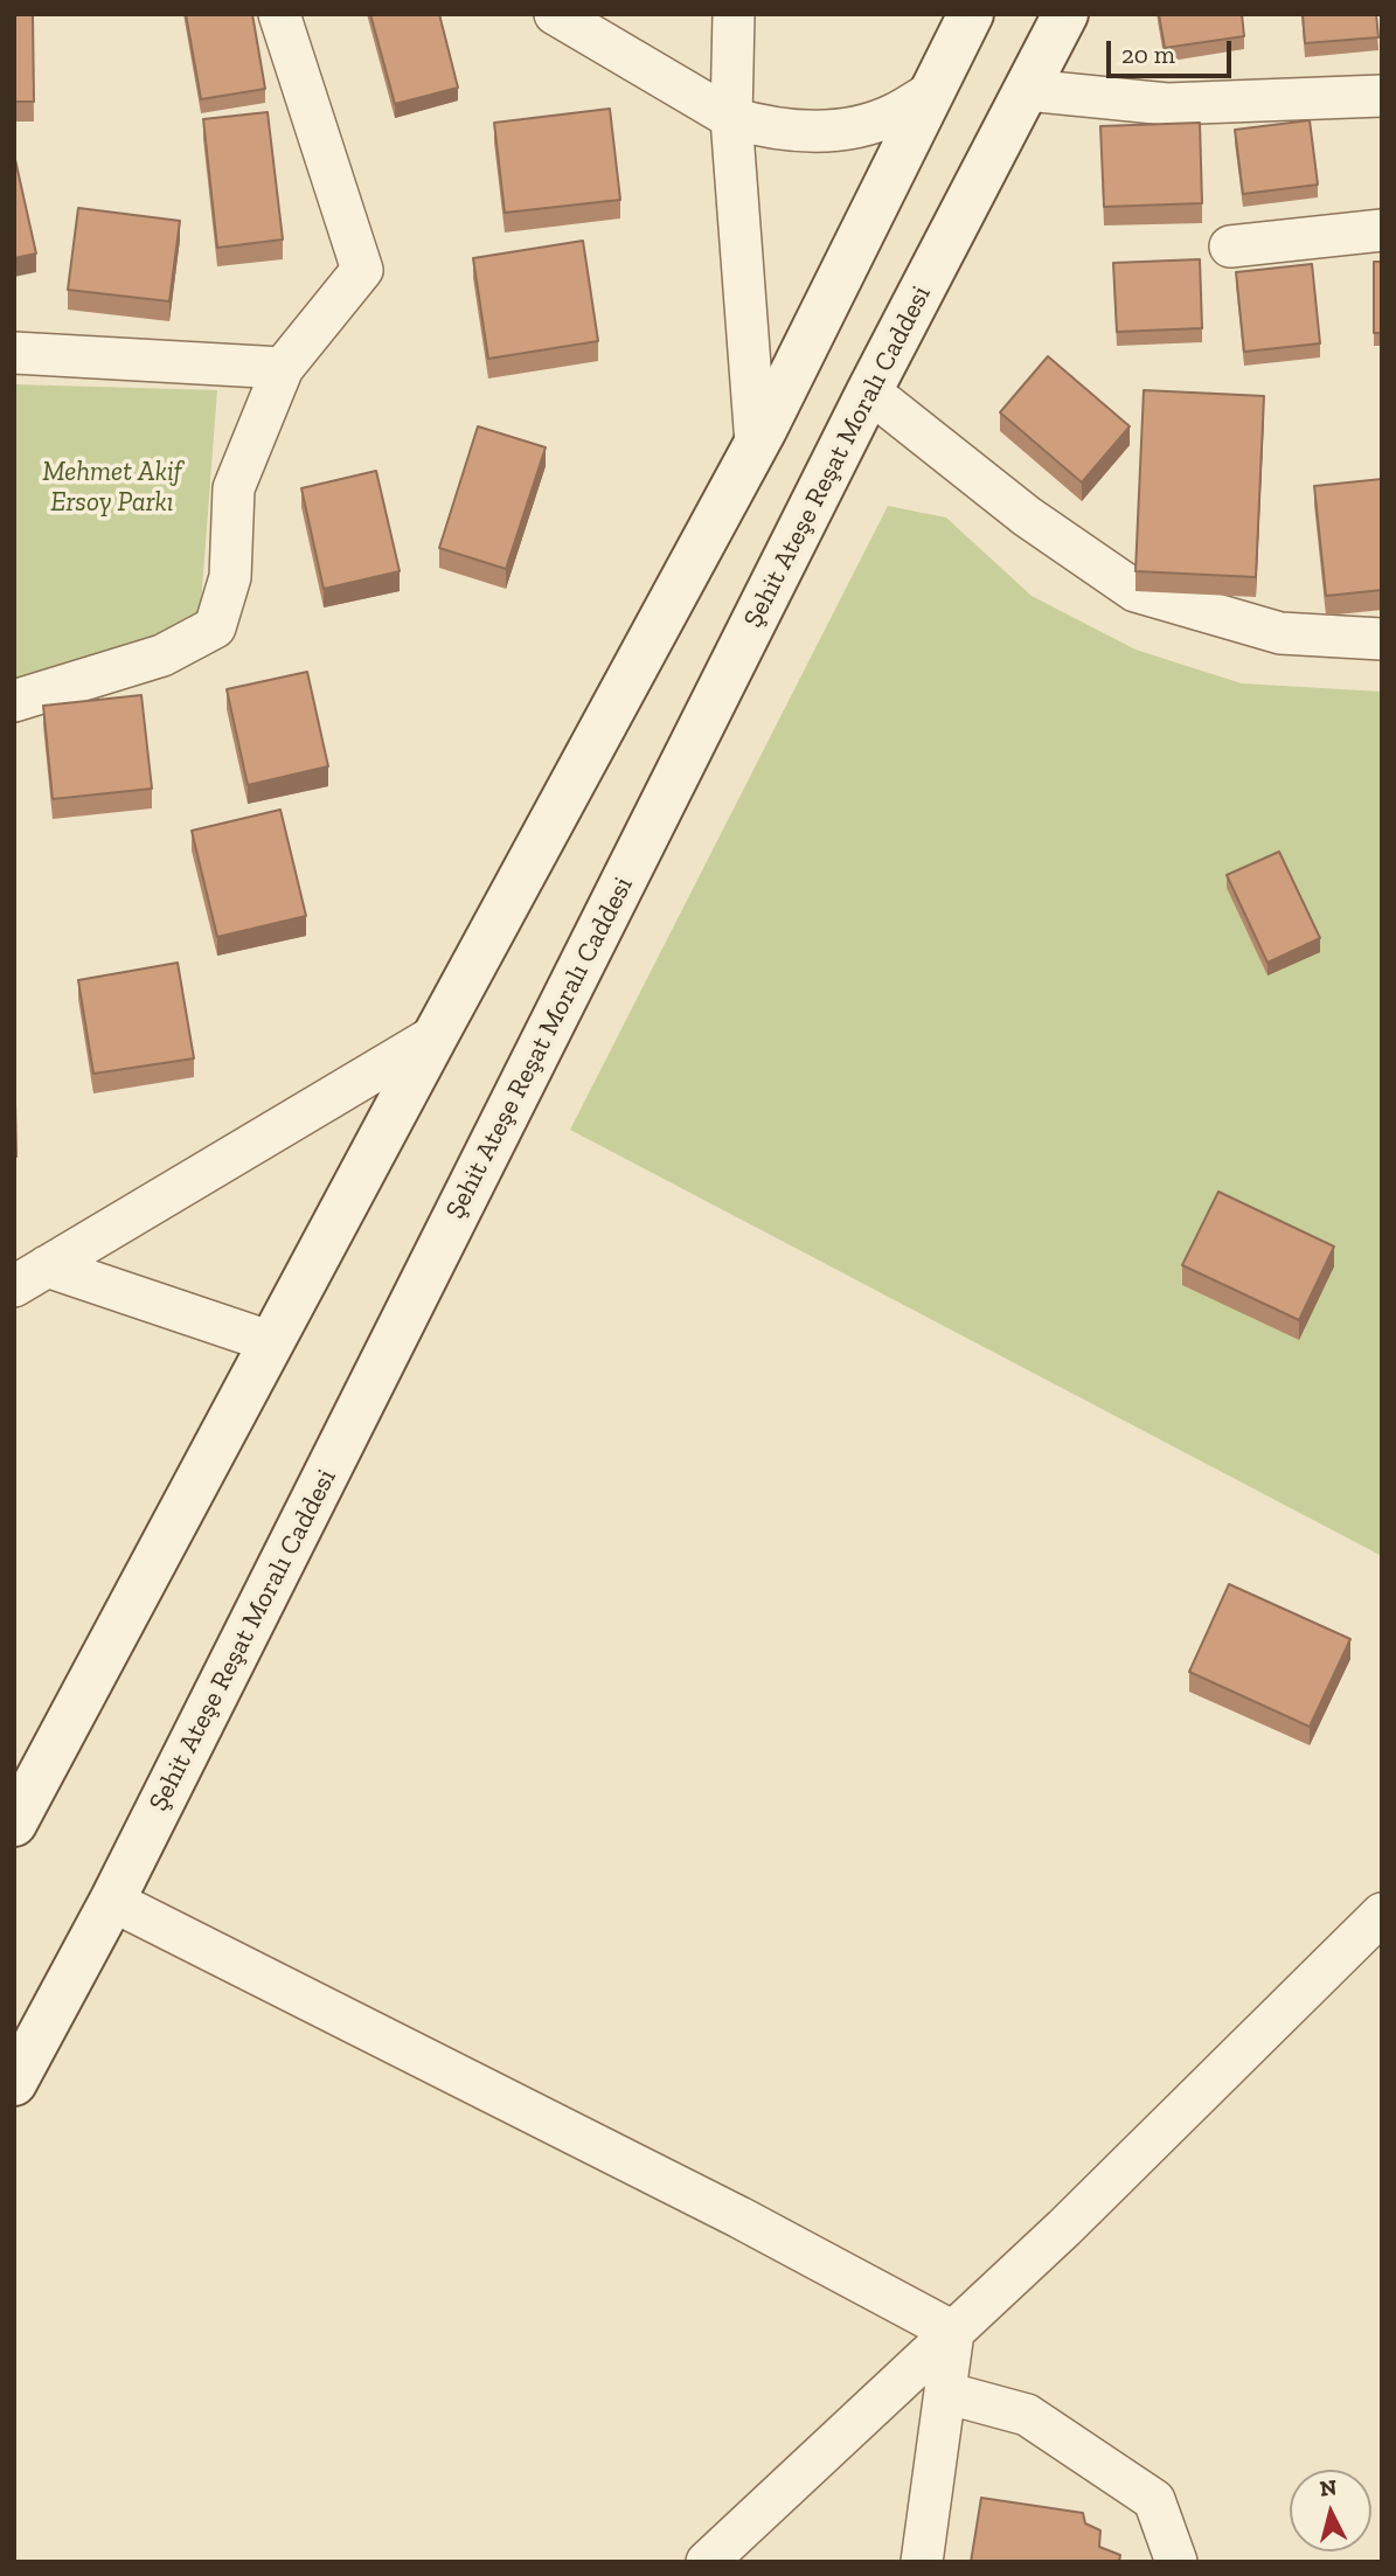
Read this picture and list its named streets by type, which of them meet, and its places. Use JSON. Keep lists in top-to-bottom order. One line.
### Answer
{"streets":{"main road":["Şehit Ateşe Reşat Moralı Caddesi"]},"parks":["Mehmet Akif Ersoy Parkı"],"scale_bar":"20 m","north":"top"}
